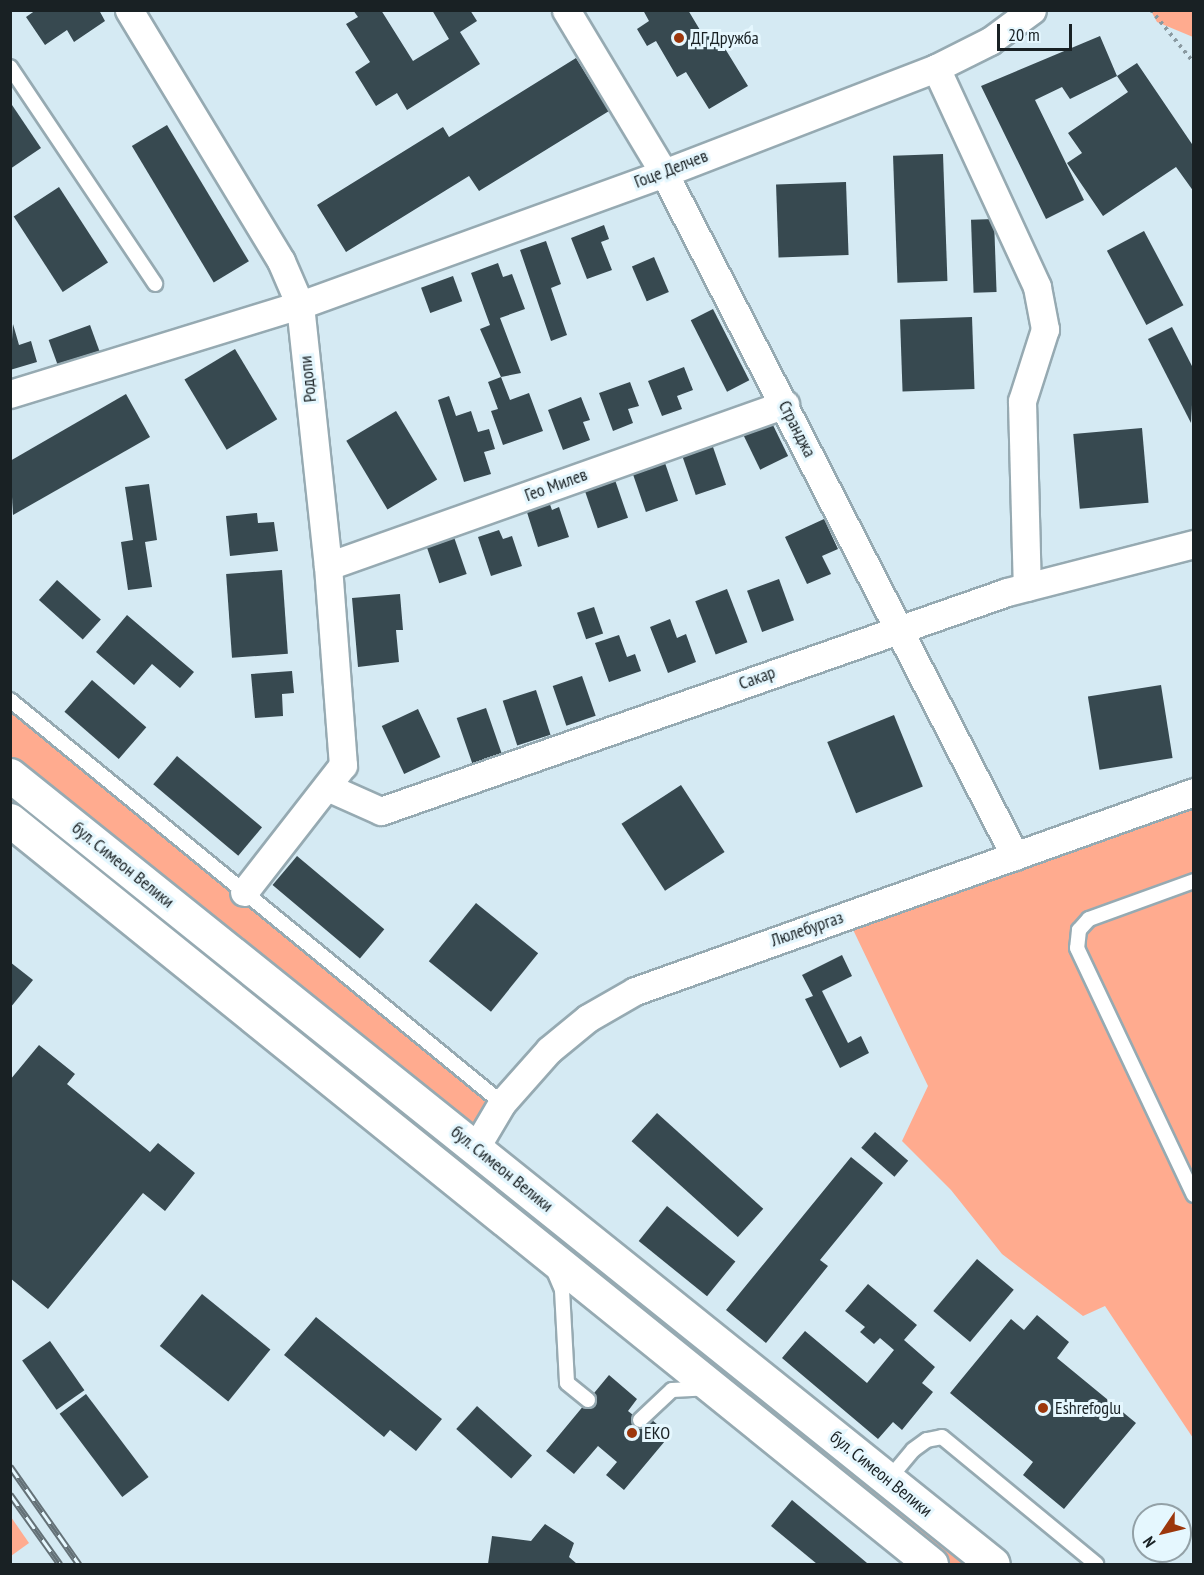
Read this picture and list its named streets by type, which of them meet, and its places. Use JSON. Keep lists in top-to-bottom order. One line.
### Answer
{"streets":{"main road":["бул. Симеон Велики"],"street":["Гоце Делчев","Родопи","Странджа","Гео Милев","Сакар","Люлебургаз"]},"crossings":[["Гоце Делчев","Родопи"],["Гоце Делчев","Странджа"],["Родопи","Гео Милев"],["Родопи","Сакар"],["Странджа","Гео Милев"],["Странджа","Сакар"],["Странджа","Люлебургаз"],["бул. Симеон Велики","Люлебургаз"]],"places":["ДГ Дружба","Eshrefoglu","EKO"],"scale_bar":"20 m","north":"bottom left"}
